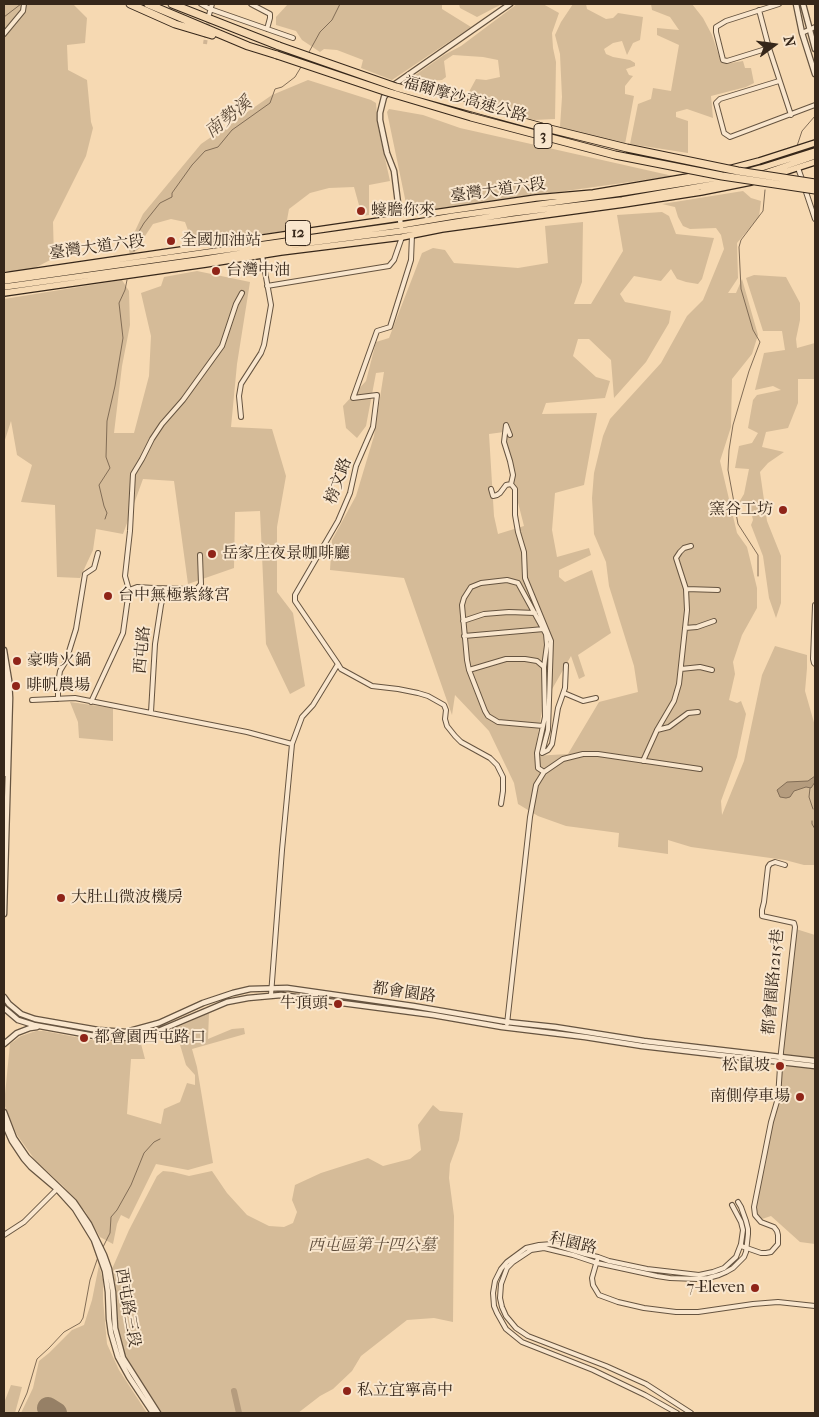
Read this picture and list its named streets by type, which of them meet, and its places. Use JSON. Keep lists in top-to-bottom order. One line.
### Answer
{"streets":{"highway":["福爾摩沙高速公路","3"],"main road":["臺灣大道六段","12"],"street":["榜文路","西屯路","都會園路1215巷","都會園路","科園路","西屯路三段"]},"crossings":[["臺灣大道六段","榜文路"],["都會園路1215巷","都會園路"]],"water":["南勢溪"],"parks":["西屯區第十四公墓"],"places":["蠔膽你來","全國加油站","台灣中油","窯谷工坊","岳家庄夜景咖啡廳","台中無極紫緣宮","豪啃火鍋","啡帆農場","大肚山微波機房","牛頂頭","都會園西屯路口","松鼠坡","南側停車場","7-Eleven","私立宜寧高中"],"north":"right"}
